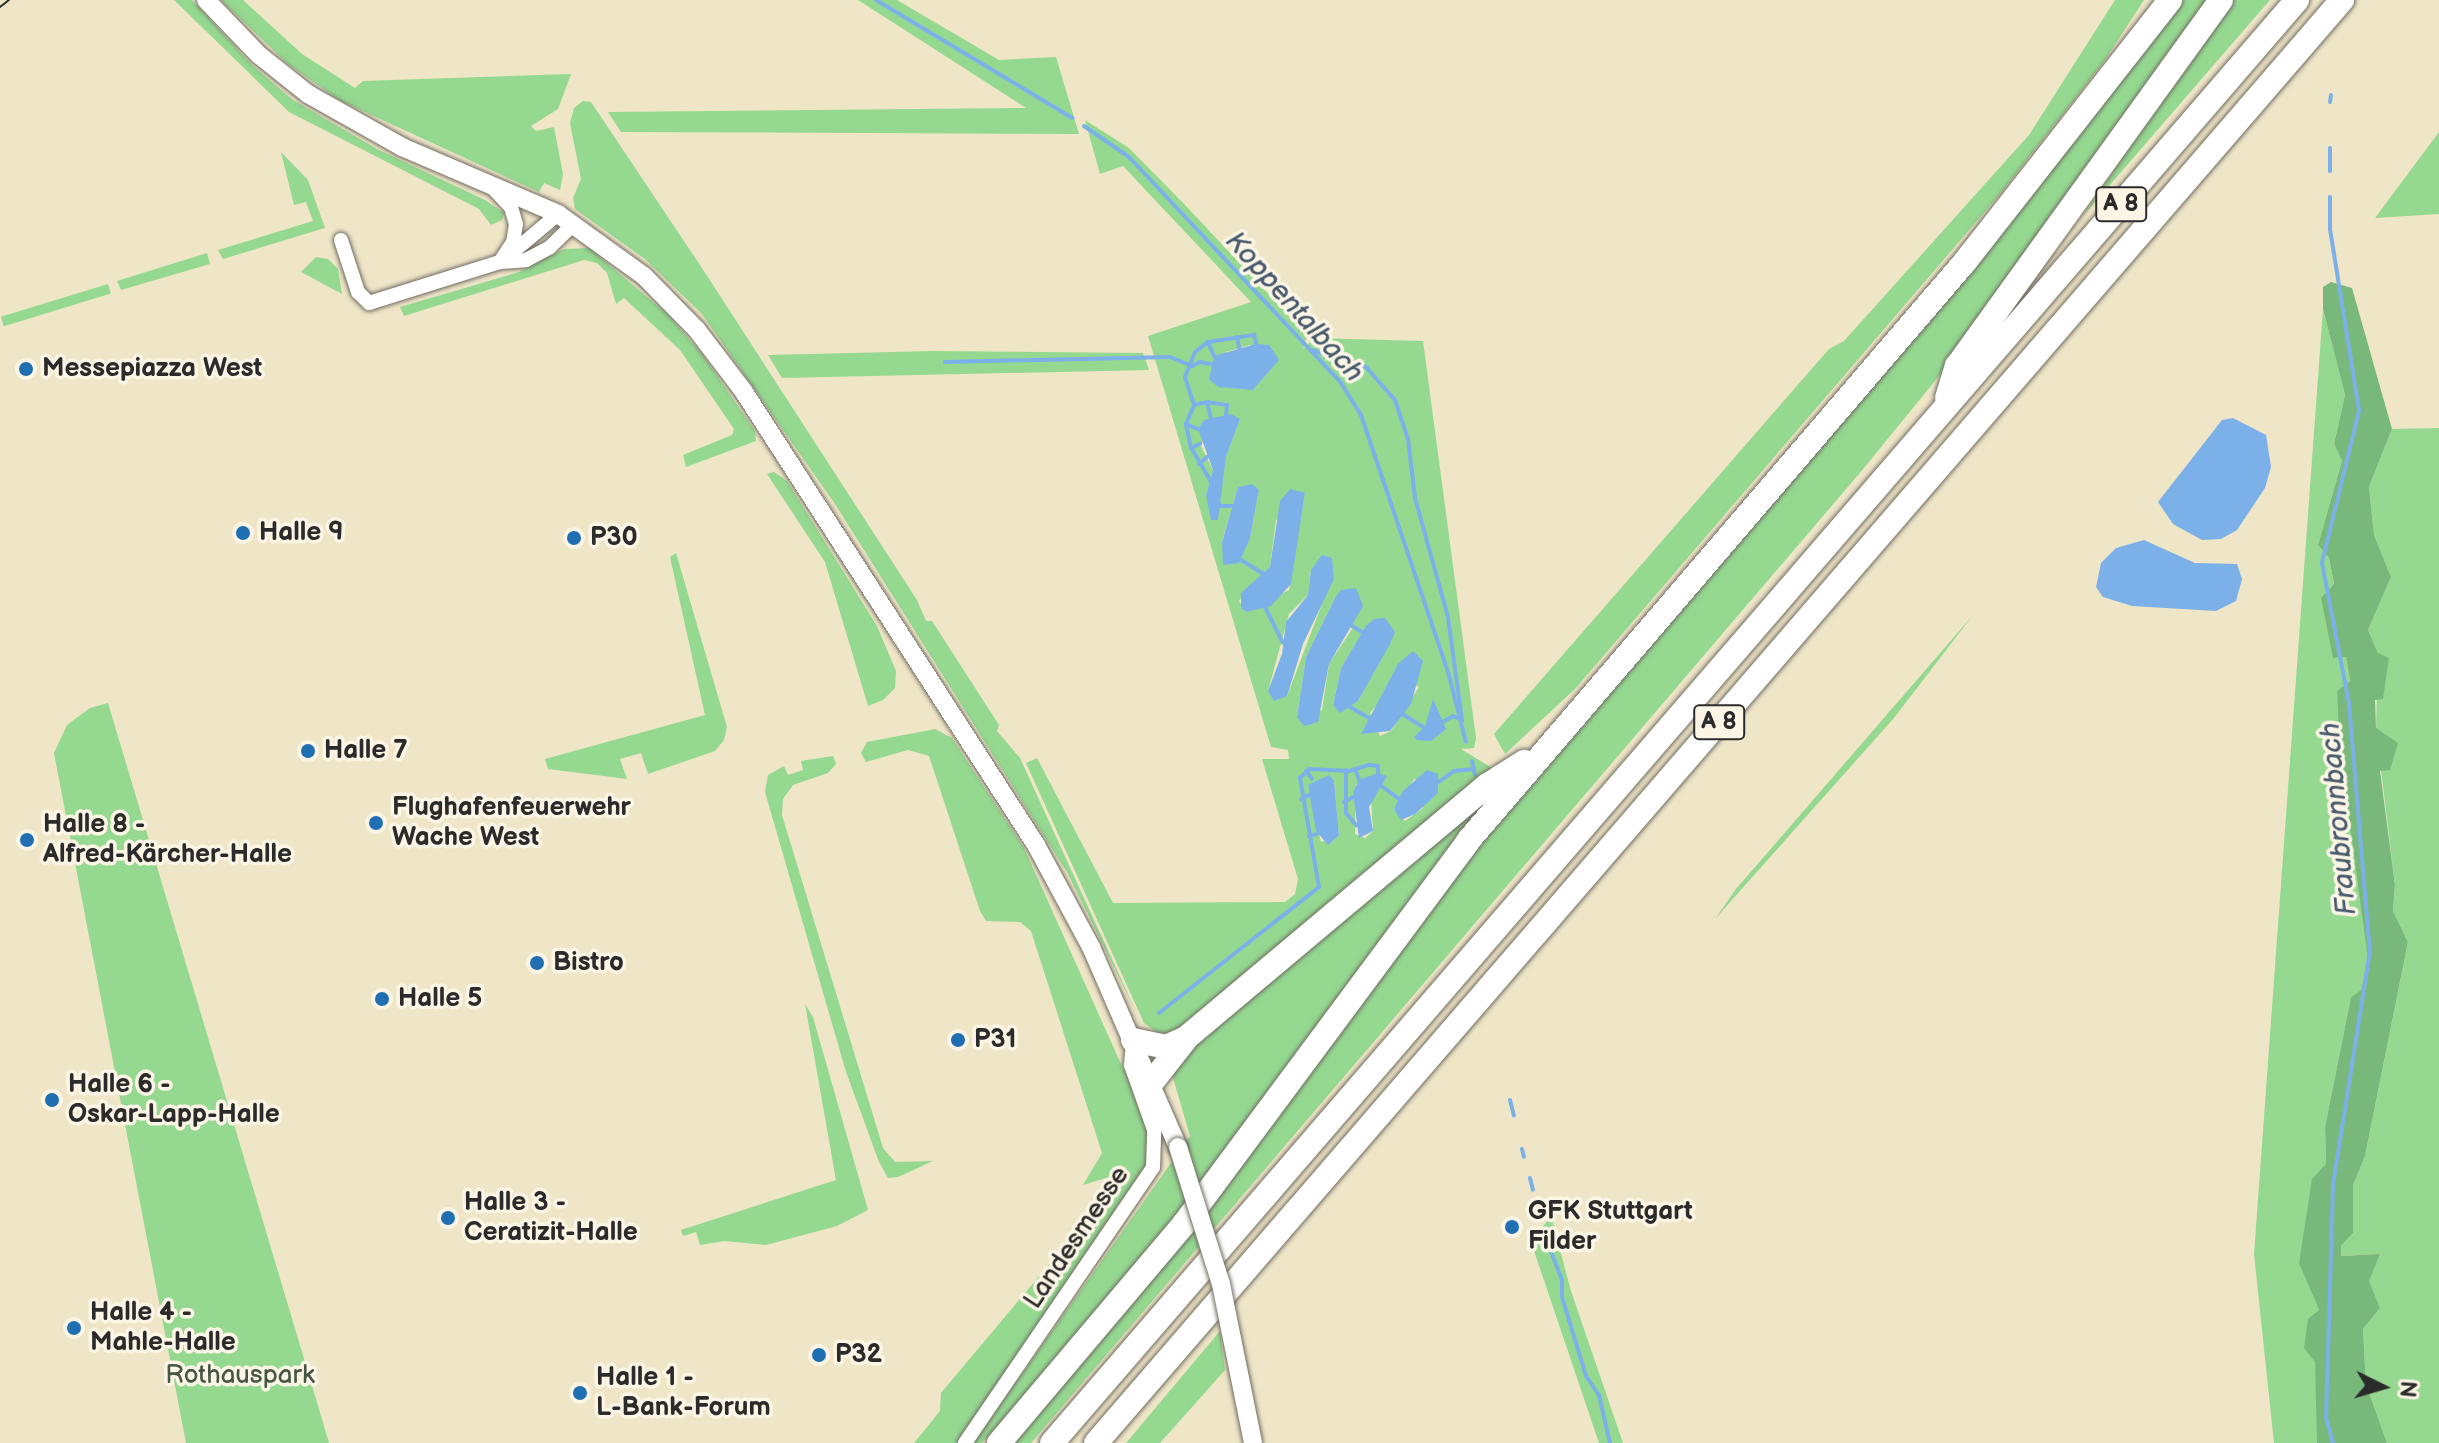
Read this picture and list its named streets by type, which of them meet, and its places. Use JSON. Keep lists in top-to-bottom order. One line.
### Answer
{"streets":{"highway":["A 8"],"street":["Landesmesse"]},"water":["Koppentalbach","Fraubronnbach"],"parks":["Rothauspark"],"places":["Messepiazza West","Halle 9","P30","Halle 7","Flughafenfeuerwehr Wache West","Halle 8 - Alfred-Kärcher-Halle","Bistro","Halle 5","P31","Halle 6 - Oskar-Lapp-Halle","Halle 3 - Ceratizit-Halle","GFK Stuttgart Filder","Halle 4 - Mahle-Halle","P32","Halle 1 - L-Bank-Forum"],"north":"right"}
